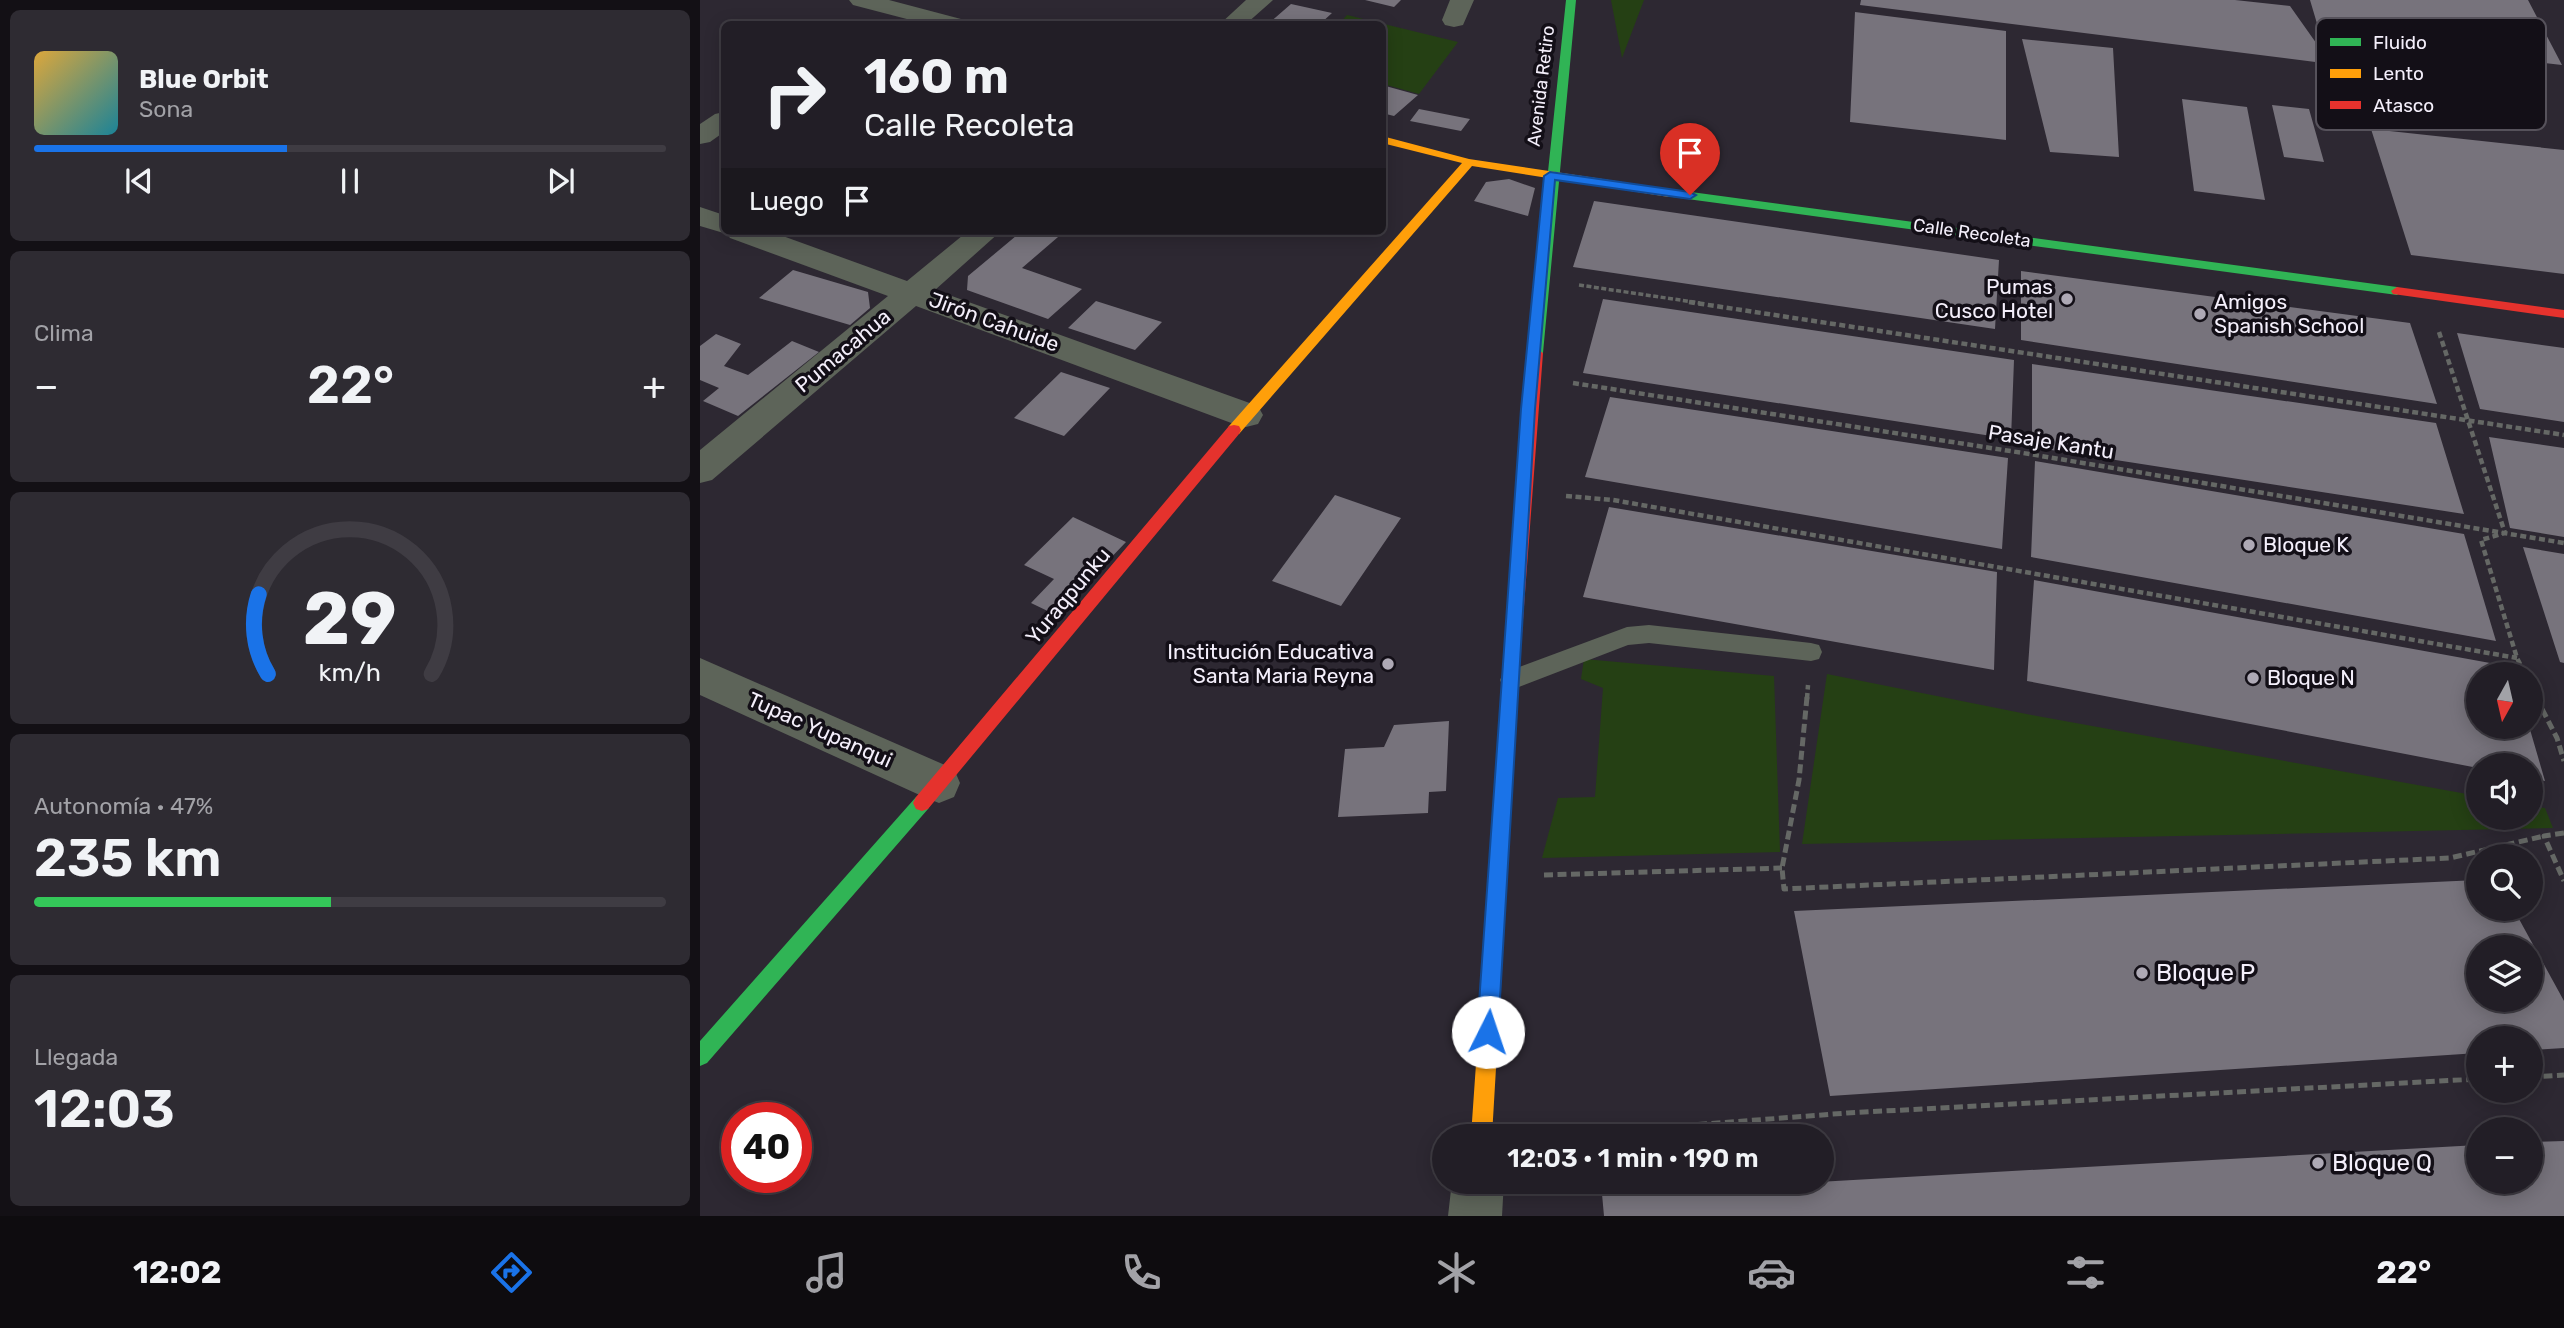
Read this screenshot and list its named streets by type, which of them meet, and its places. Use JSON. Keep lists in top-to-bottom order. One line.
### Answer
{"streets":{"street":["Avenida Retiro","Calle Recoleta","Jirón Cahuide","Pumacahua","Yuraqpunku","Tupac Yupanqui"],"path":["Pasaje Kantu"]},"crossings":[["Avenida Retiro","Calle Recoleta"],["Avenida Retiro","Pasaje Kantu"],["Calle Recoleta","Yuraqpunku"],["Jirón Cahuide","Pumacahua"],["Jirón Cahuide","Yuraqpunku"],["Yuraqpunku","Tupac Yupanqui"]],"places":["Pumas Cusco Hotel","Amigos Spanish School","Bloque K","Institución Educativa Santa Maria Reyna","Bloque N","Bloque P","Bloque Q"],"legend":["Fluido","Lento","Atasco"],"north":"bottom","page":{"turn":["160 m","Calle Recoleta"],"song":["Blue Orbit","Sona"],"then":"Luego","tile":["Clima",["Autonomía · 47%","235 km"],["Llegada","12:03"]],"heat":["−","22°","+"],"map_buttons":["+","−"],"limit":"40","trip":"12:03 · 1 min · 190 m","tabs":["12:02","22°"],"gauge":["29","km/h"]}}
